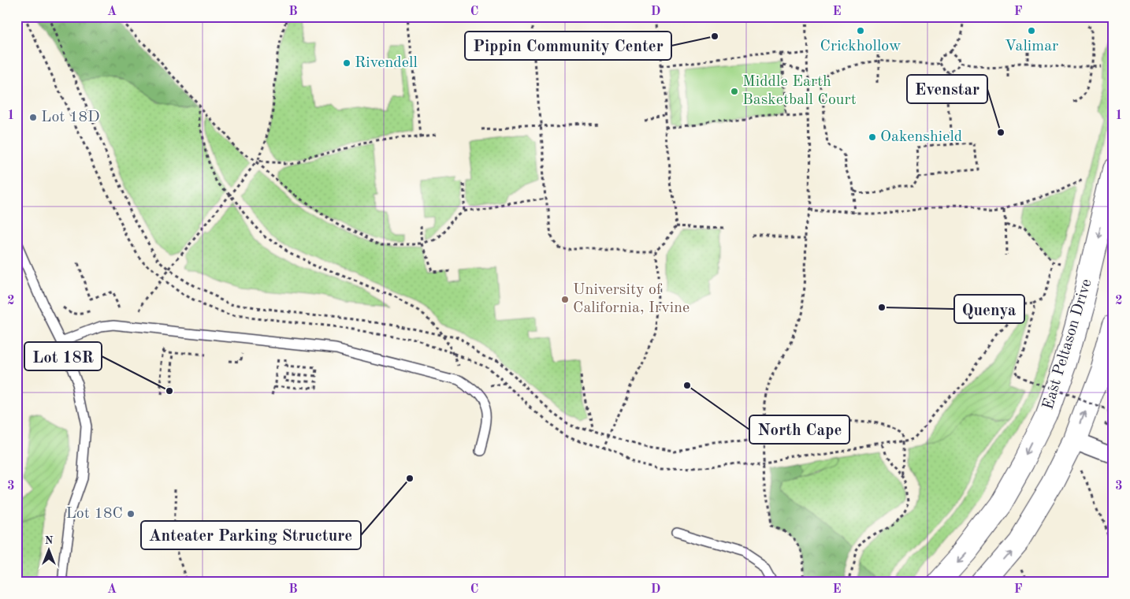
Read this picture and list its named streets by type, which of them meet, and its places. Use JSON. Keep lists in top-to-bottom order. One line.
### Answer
{"streets":{"main road":["East Peltason Drive"]},"places":["Crickhollow","Valimar","Pippin Community Center","Rivendell","Middle Earth Basketball Court","Lot 18D","Evenstar","Oakenshield","University of California, Irvine","Quenya","North Cape","Lot 18R","Anteater Parking Structure","Lot 18C"],"north":"top","grid":{"columns":["A","B","C","D","E","F"],"rows":["1","2","3"]}}
